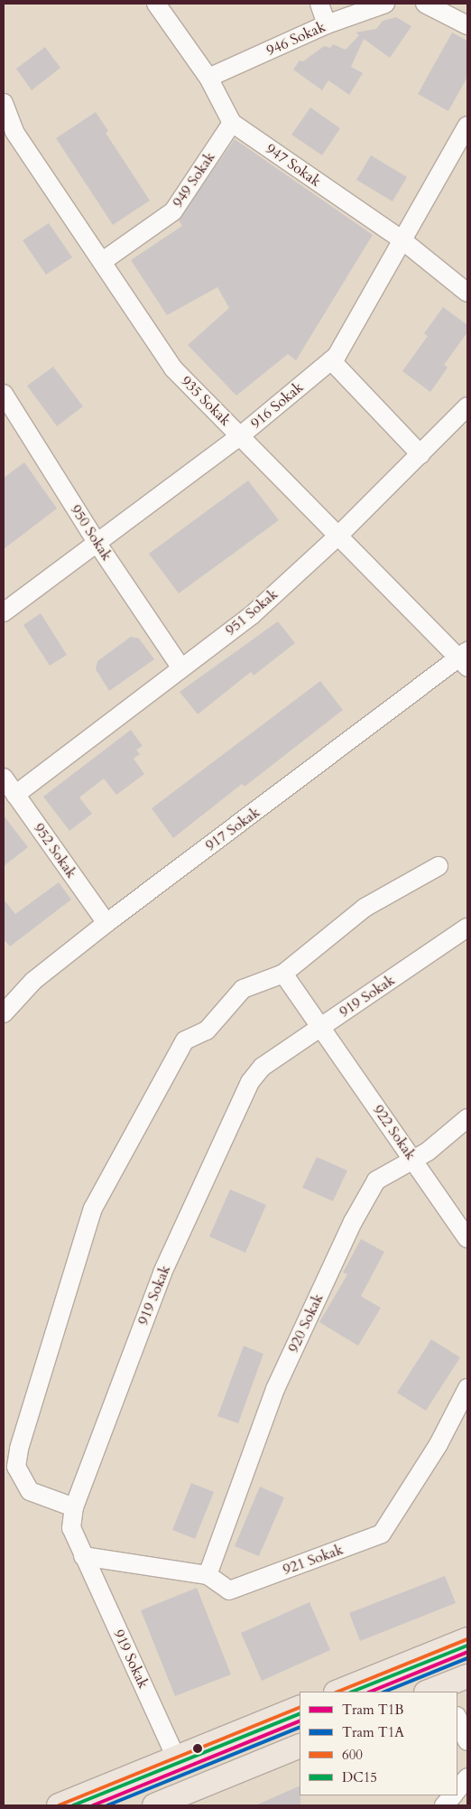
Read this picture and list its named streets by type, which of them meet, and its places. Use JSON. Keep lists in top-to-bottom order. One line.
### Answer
{"streets":{"street":["946 Sokak","947 Sokak","949 Sokak","935 Sokak","916 Sokak","950 Sokak","951 Sokak","917 Sokak","952 Sokak","919 Sokak","922 Sokak","920 Sokak","921 Sokak"]},"crossings":[["946 Sokak","947 Sokak"],["947 Sokak","949 Sokak"],["947 Sokak","916 Sokak"],["949 Sokak","935 Sokak"],["935 Sokak","916 Sokak"],["935 Sokak","951 Sokak"],["935 Sokak","917 Sokak"],["916 Sokak","950 Sokak"],["950 Sokak","951 Sokak"],["951 Sokak","952 Sokak"],["917 Sokak","952 Sokak"],["919 Sokak","922 Sokak"],["919 Sokak","921 Sokak"],["922 Sokak","920 Sokak"],["920 Sokak","921 Sokak"]],"lines":["transit line 600","transit line DC15","tram line T1B","tram line T1A"],"legend":["Tram T1B","Tram T1A","600","DC15"]}
